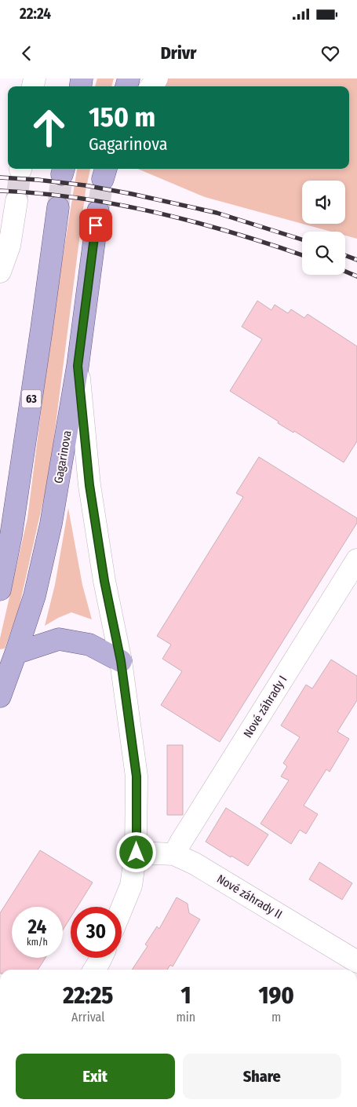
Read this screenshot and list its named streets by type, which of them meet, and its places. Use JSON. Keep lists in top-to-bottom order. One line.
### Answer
{"streets":{"main road":["63","Gagarinova"],"street":["Nové záhrady I","Nové záhrady II"]},"crossings":[["Nové záhrady I","Nové záhrady II"]],"page":{"status":"22:24","header":"Drivr","turn":["150 m","Gagarinova"],"speed":"24 km/h","limit":"30","eta":["22:25","Arrival","1","min","190","m"],"buttons":["Exit","Share"]}}
